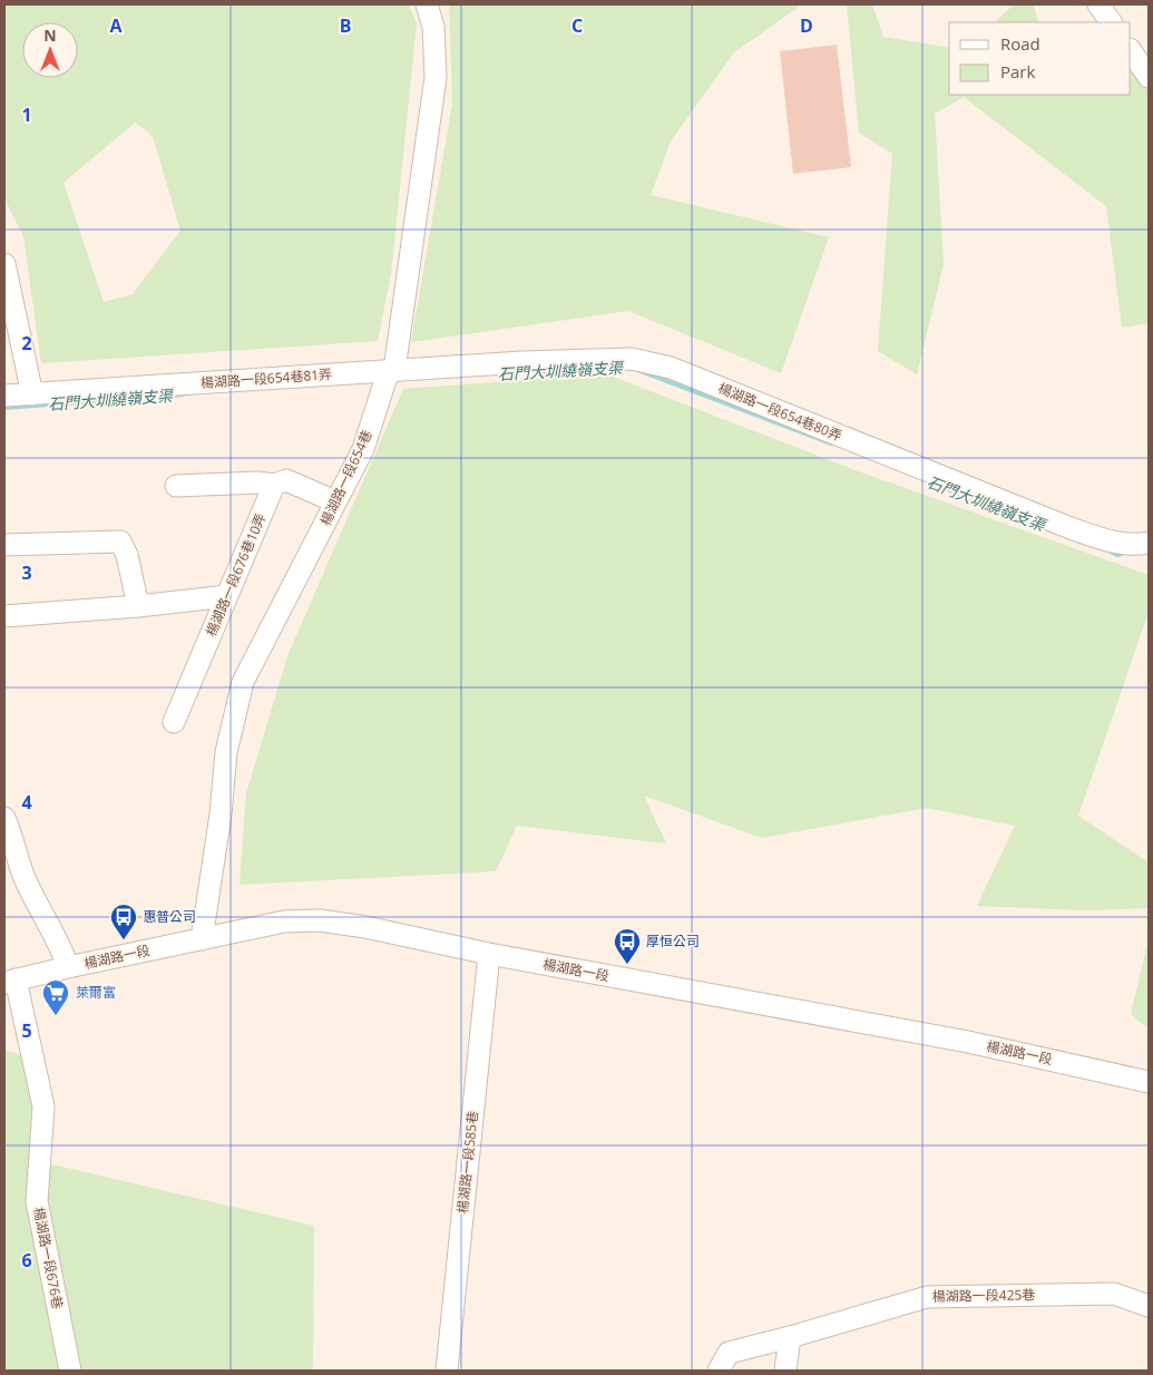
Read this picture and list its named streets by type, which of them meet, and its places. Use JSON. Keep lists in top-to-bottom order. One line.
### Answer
{"streets":{"street":["楊湖路一段654巷81弄","楊湖路一段654巷80弄","楊湖路一段654巷","楊湖路一段676巷10弄","楊湖路一段","楊湖路一段585巷","楊湖路一段676巷","楊湖路一段425巷"]},"crossings":[["楊湖路一段654巷81弄","楊湖路一段654巷80弄"],["楊湖路一段654巷81弄","楊湖路一段654巷"],["楊湖路一段654巷80弄","楊湖路一段654巷"],["楊湖路一段654巷","楊湖路一段"],["楊湖路一段","楊湖路一段585巷"],["楊湖路一段","楊湖路一段676巷"]],"water":["石門大圳繞嶺支渠"],"places":{"bus stop":["惠普公司","厚恒公司"],"supermarket":["萊爾富"]},"legend":["Road","Park"],"north":"top","grid":{"columns":["A","B","C","D"],"rows":["1","2","3","4","5","6"]}}
